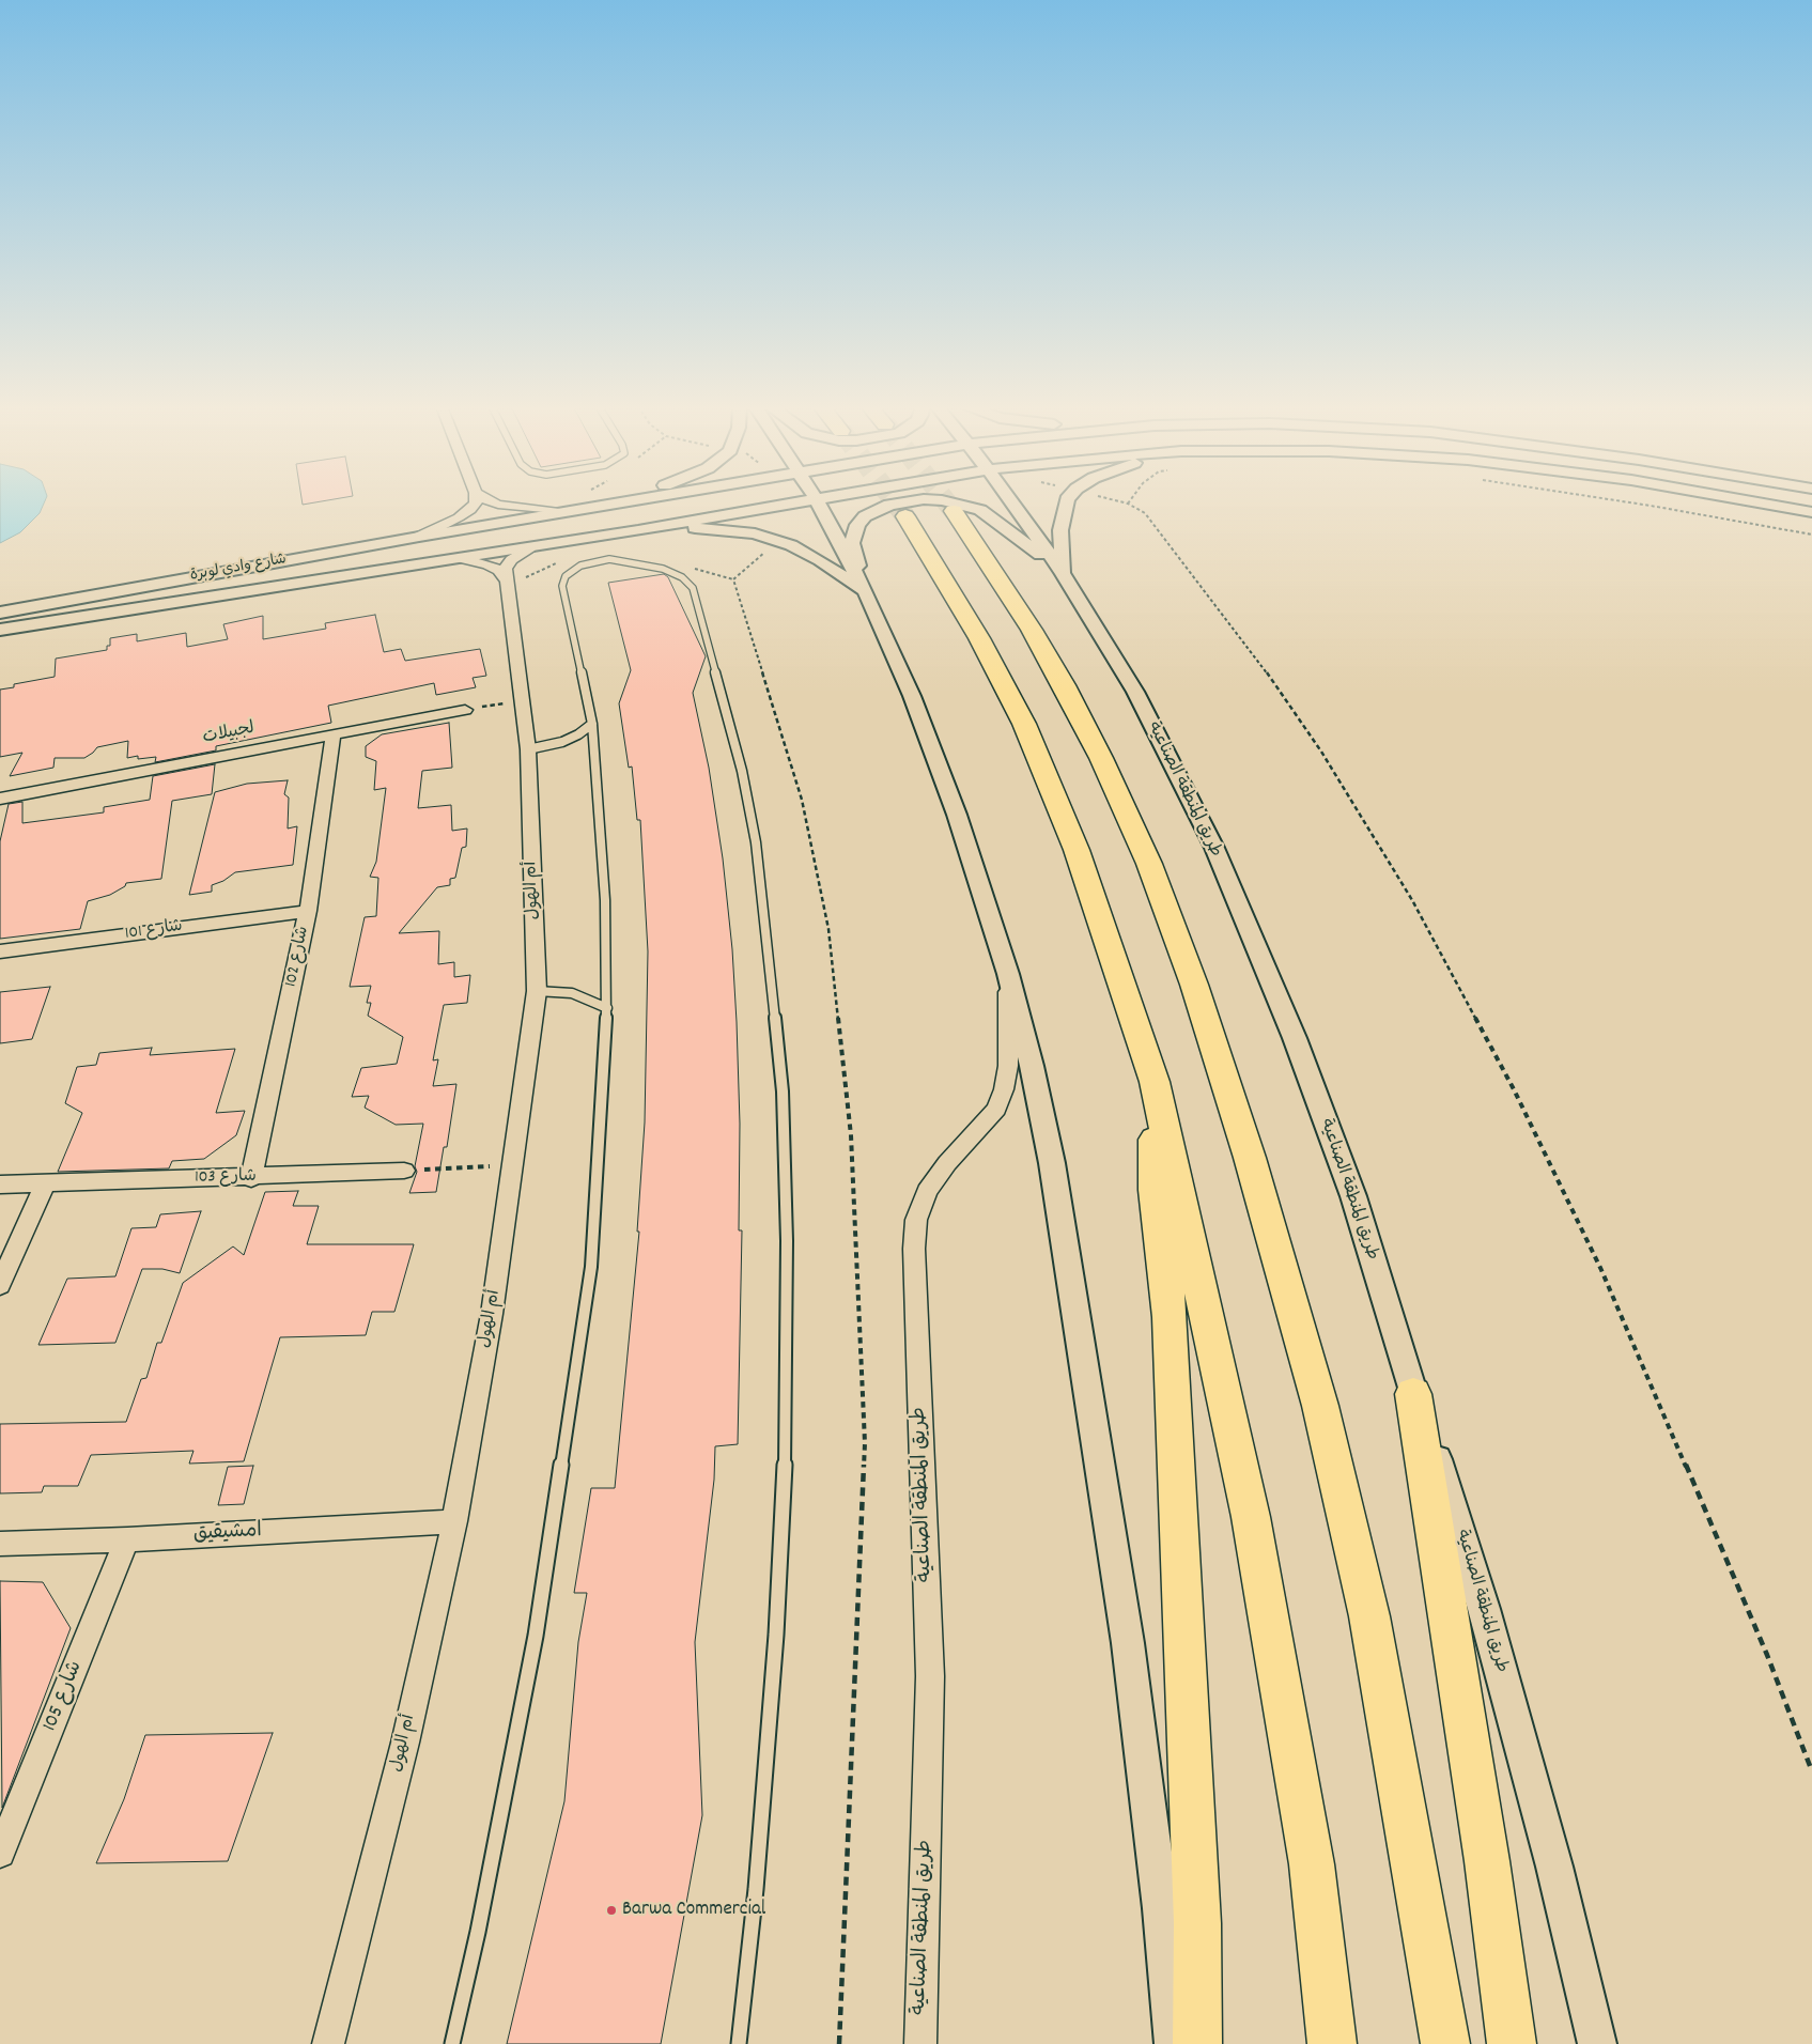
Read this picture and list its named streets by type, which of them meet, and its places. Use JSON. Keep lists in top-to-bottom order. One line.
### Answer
{"streets":{"street":["شارع وادي لوبرة","لجبيلات","طريق المنطقة الصناعية","أم الهول","شارع 101","شارع 102","شارع 103","امشيقيق","شارع 105"]},"crossings":[["شارع وادي لوبرة","أم الهول"],["لجبيلات","شارع 102"],["أم الهول","امشيقيق"],["شارع 101","شارع 102"],["شارع 102","شارع 103"],["امشيقيق","شارع 105"]],"places":["Barwa Commercial"]}
